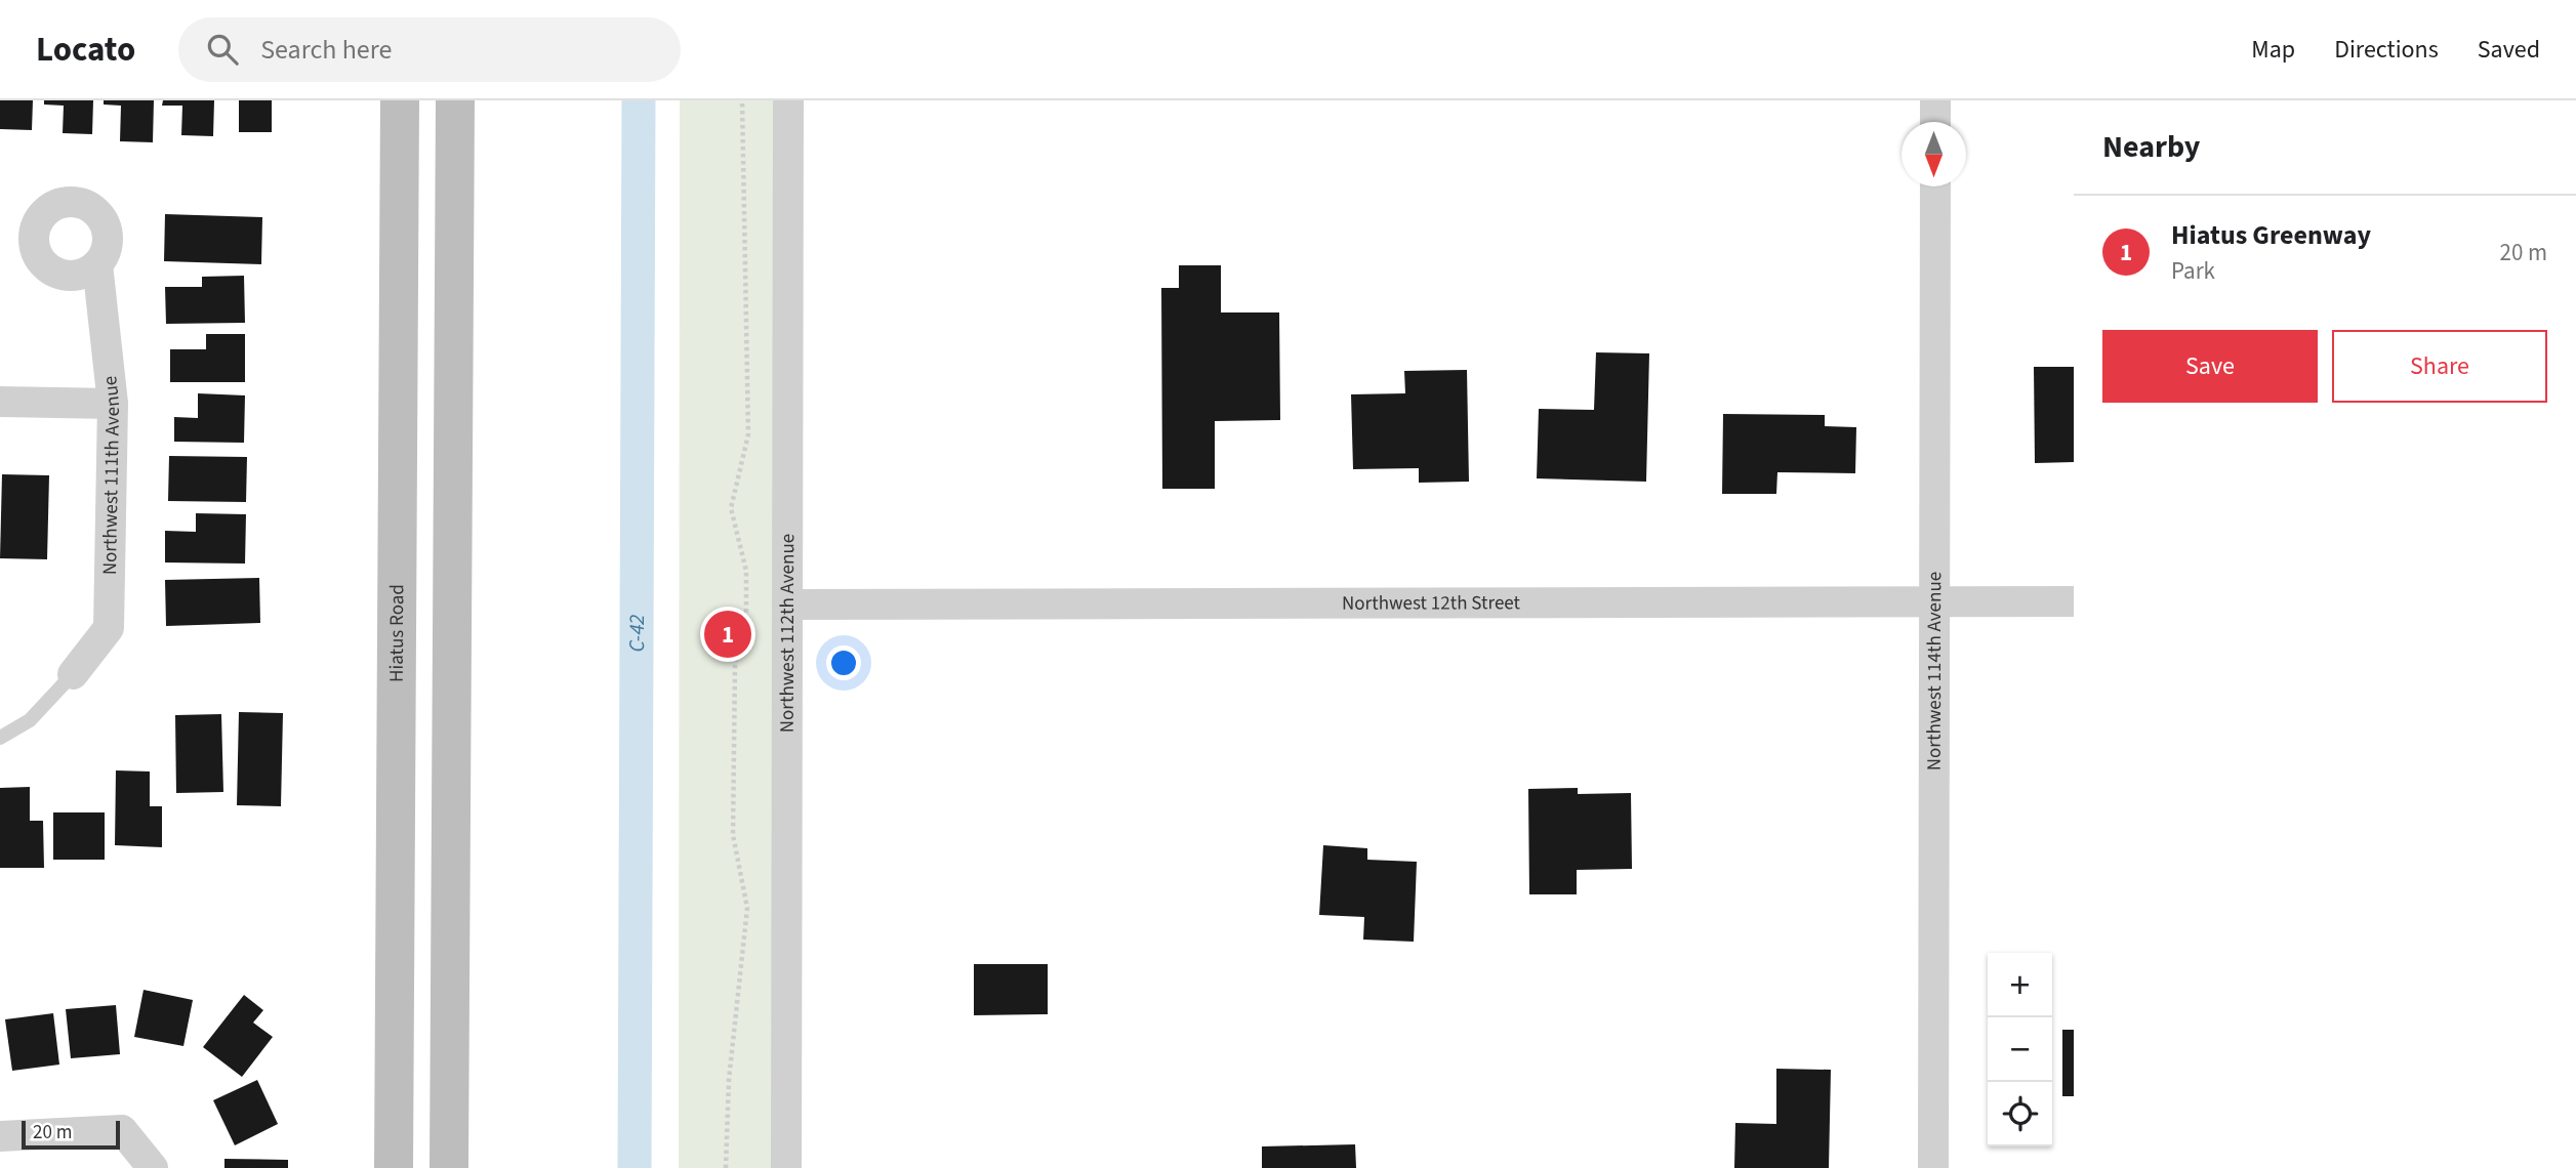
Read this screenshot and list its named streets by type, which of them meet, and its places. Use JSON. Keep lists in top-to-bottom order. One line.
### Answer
{"streets":{"main road":["Hiatus Road"],"street":["Northwest 111th Avenue","Northwest 12th Street","Northwest 112th Avenue","Northwest 114th Avenue"]},"crossings":[["Northwest 12th Street","Northwest 112th Avenue"],["Northwest 12th Street","Northwest 114th Avenue"]],"water":["C-42"],"scale_bar":"20 m","north":"bottom","page":{"header":"Locato","search":"Search here","nav":["Map","Directions","Saved"],"heading":"Nearby","list":[{"mark":"1","name":"Hiatus Greenway","note":"Park","value":"20 m"}],"buttons":["Save","Share"],"pins":"1","map_buttons":["+","−"],"scale":"20 m"}}
